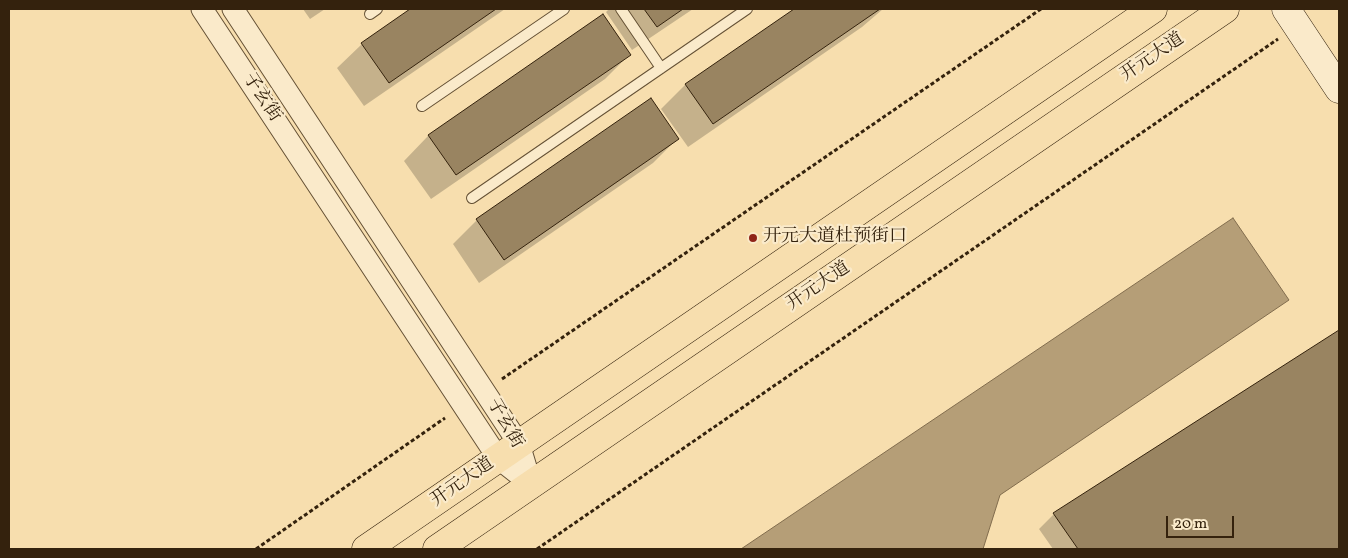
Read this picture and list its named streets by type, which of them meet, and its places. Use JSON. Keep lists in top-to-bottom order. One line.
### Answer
{"streets":{"main road":["开元大道"],"street":["子玄街"]},"crossings":[["开元大道","子玄街"]],"places":["开元大道杜预街口"],"scale_bar":"20 m"}
